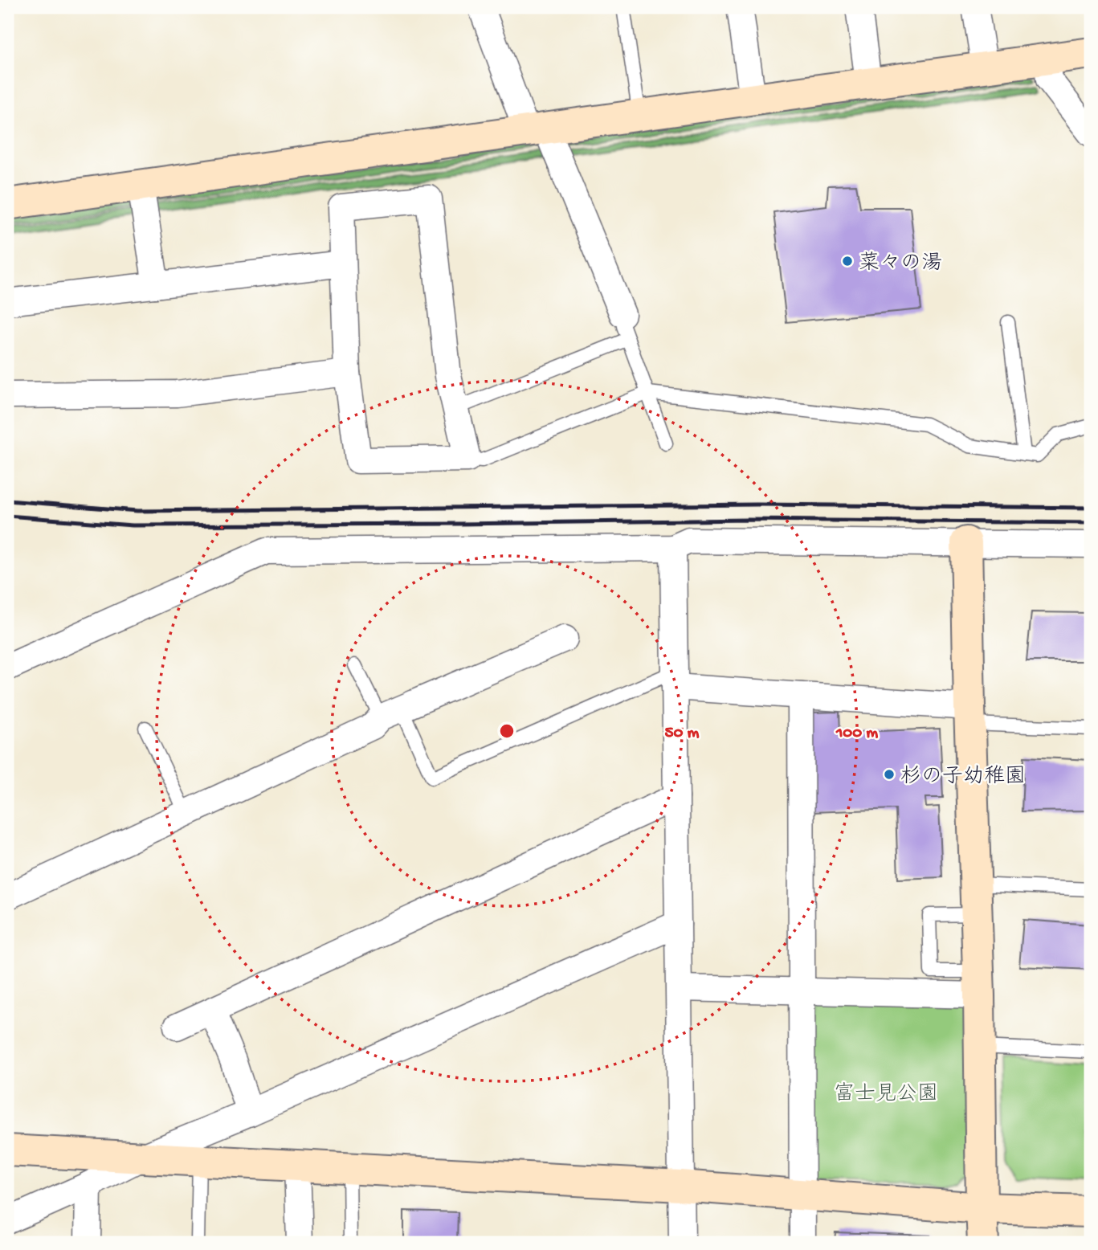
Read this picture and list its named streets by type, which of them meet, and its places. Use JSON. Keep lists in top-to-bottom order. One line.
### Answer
{"parks":["富士見公園"],"places":["菜々の湯","杉の子幼稚園"],"rings":["50 m","100 m"]}
